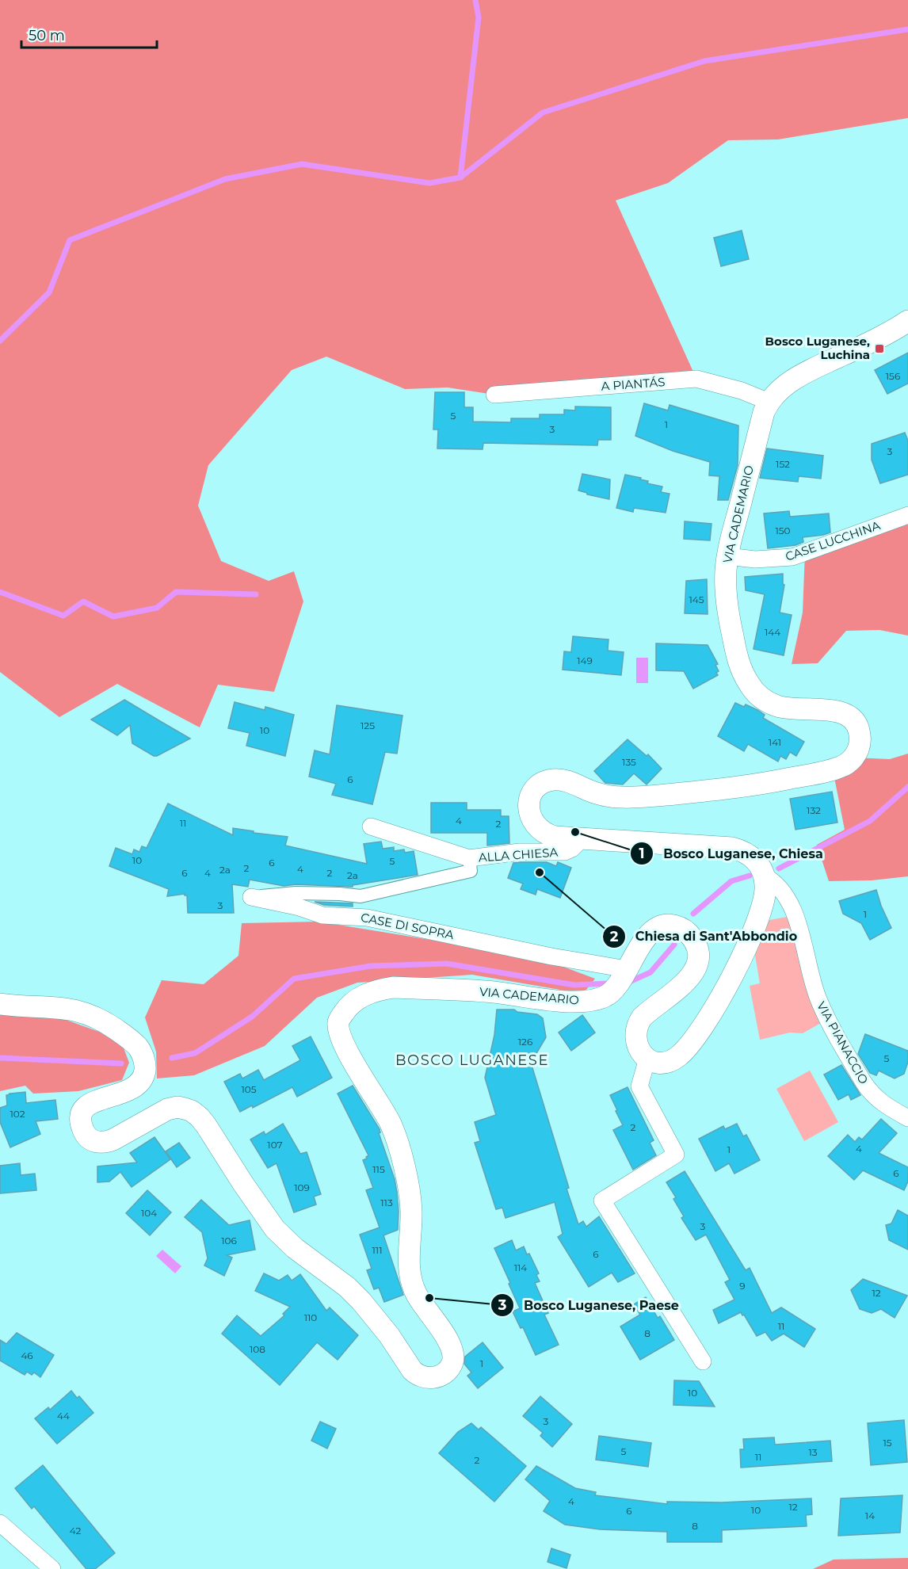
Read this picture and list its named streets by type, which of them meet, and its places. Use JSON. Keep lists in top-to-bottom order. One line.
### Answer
{"streets":{"street":["A PIANTÁS","VIA CADEMARIO","CASE LUCCHINA","ALLA CHIESA","CASE DI SOPRA","VIA PIANACCIO"]},"crossings":[["A PIANTÁS","VIA CADEMARIO"],["VIA CADEMARIO","CASE LUCCHINA"],["VIA CADEMARIO","ALLA CHIESA"],["VIA CADEMARIO","CASE DI SOPRA"],["VIA CADEMARIO","VIA PIANACCIO"],["ALLA CHIESA","CASE DI SOPRA"]],"districts":["BOSCO LUGANESE"],"places":{"transit":["Bosco Luganese, Luchina"],"other":["Bosco Luganese, Chiesa","Chiesa di Sant'Abbondio","Bosco Luganese, Paese"]},"house_numbers":["156","5","1","3","3","152","150","145","144","149","125","10","141","135","6","132","4","11","2","10","5","6","2","4","2a","6","4","2","2a","3","1","126","5","105","102","2","107","4","1","115","6","109","113","104","3","106","111","6","114","9","12","110","11","8","108","46","1","10","44","3","15","5","13","11","2","4","12","10","6","14","8","42"],"scale_bar":"50 m"}
